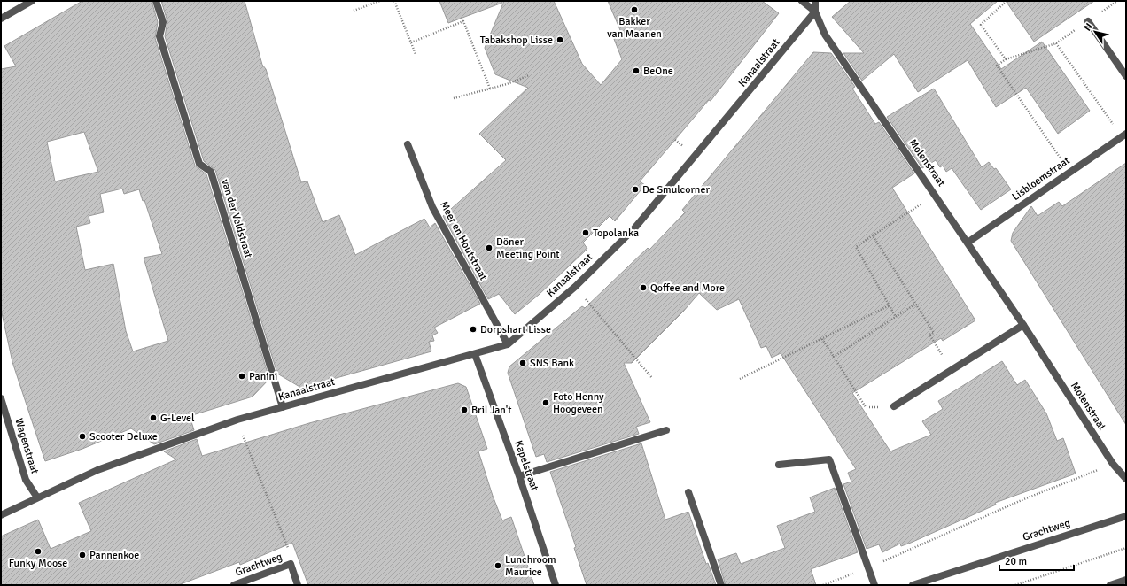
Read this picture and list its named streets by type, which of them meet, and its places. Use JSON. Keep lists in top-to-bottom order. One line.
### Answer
{"streets":{"street":["Kanaalstraat","Molenstraat","Lisbloemstraat","van der Veldstraat","Meer en Houtstraat","Wagenstraat","Kapelstraat","Grachtweg"]},"crossings":[["Kanaalstraat","Molenstraat"],["Kanaalstraat","van der Veldstraat"],["Kanaalstraat","Meer en Houtstraat"],["Kanaalstraat","Wagenstraat"],["Kanaalstraat","Kapelstraat"],["Molenstraat","Lisbloemstraat"]],"places":["Bakker van Maanen","Tabakshop Lisse","BeOne","De Smulcorner","Topolanka","Döner Meeting Point","Qoffee and More","Dorpshart Lisse","SNS Bank","Panini","Foto Henny Hoogeveen","Bril Jan't","G-Level","Scooter Deluxe","Funky Moose","Pannenkoe","Lunchroom Maurice"],"scale_bar":"20 m","north":"top left"}
